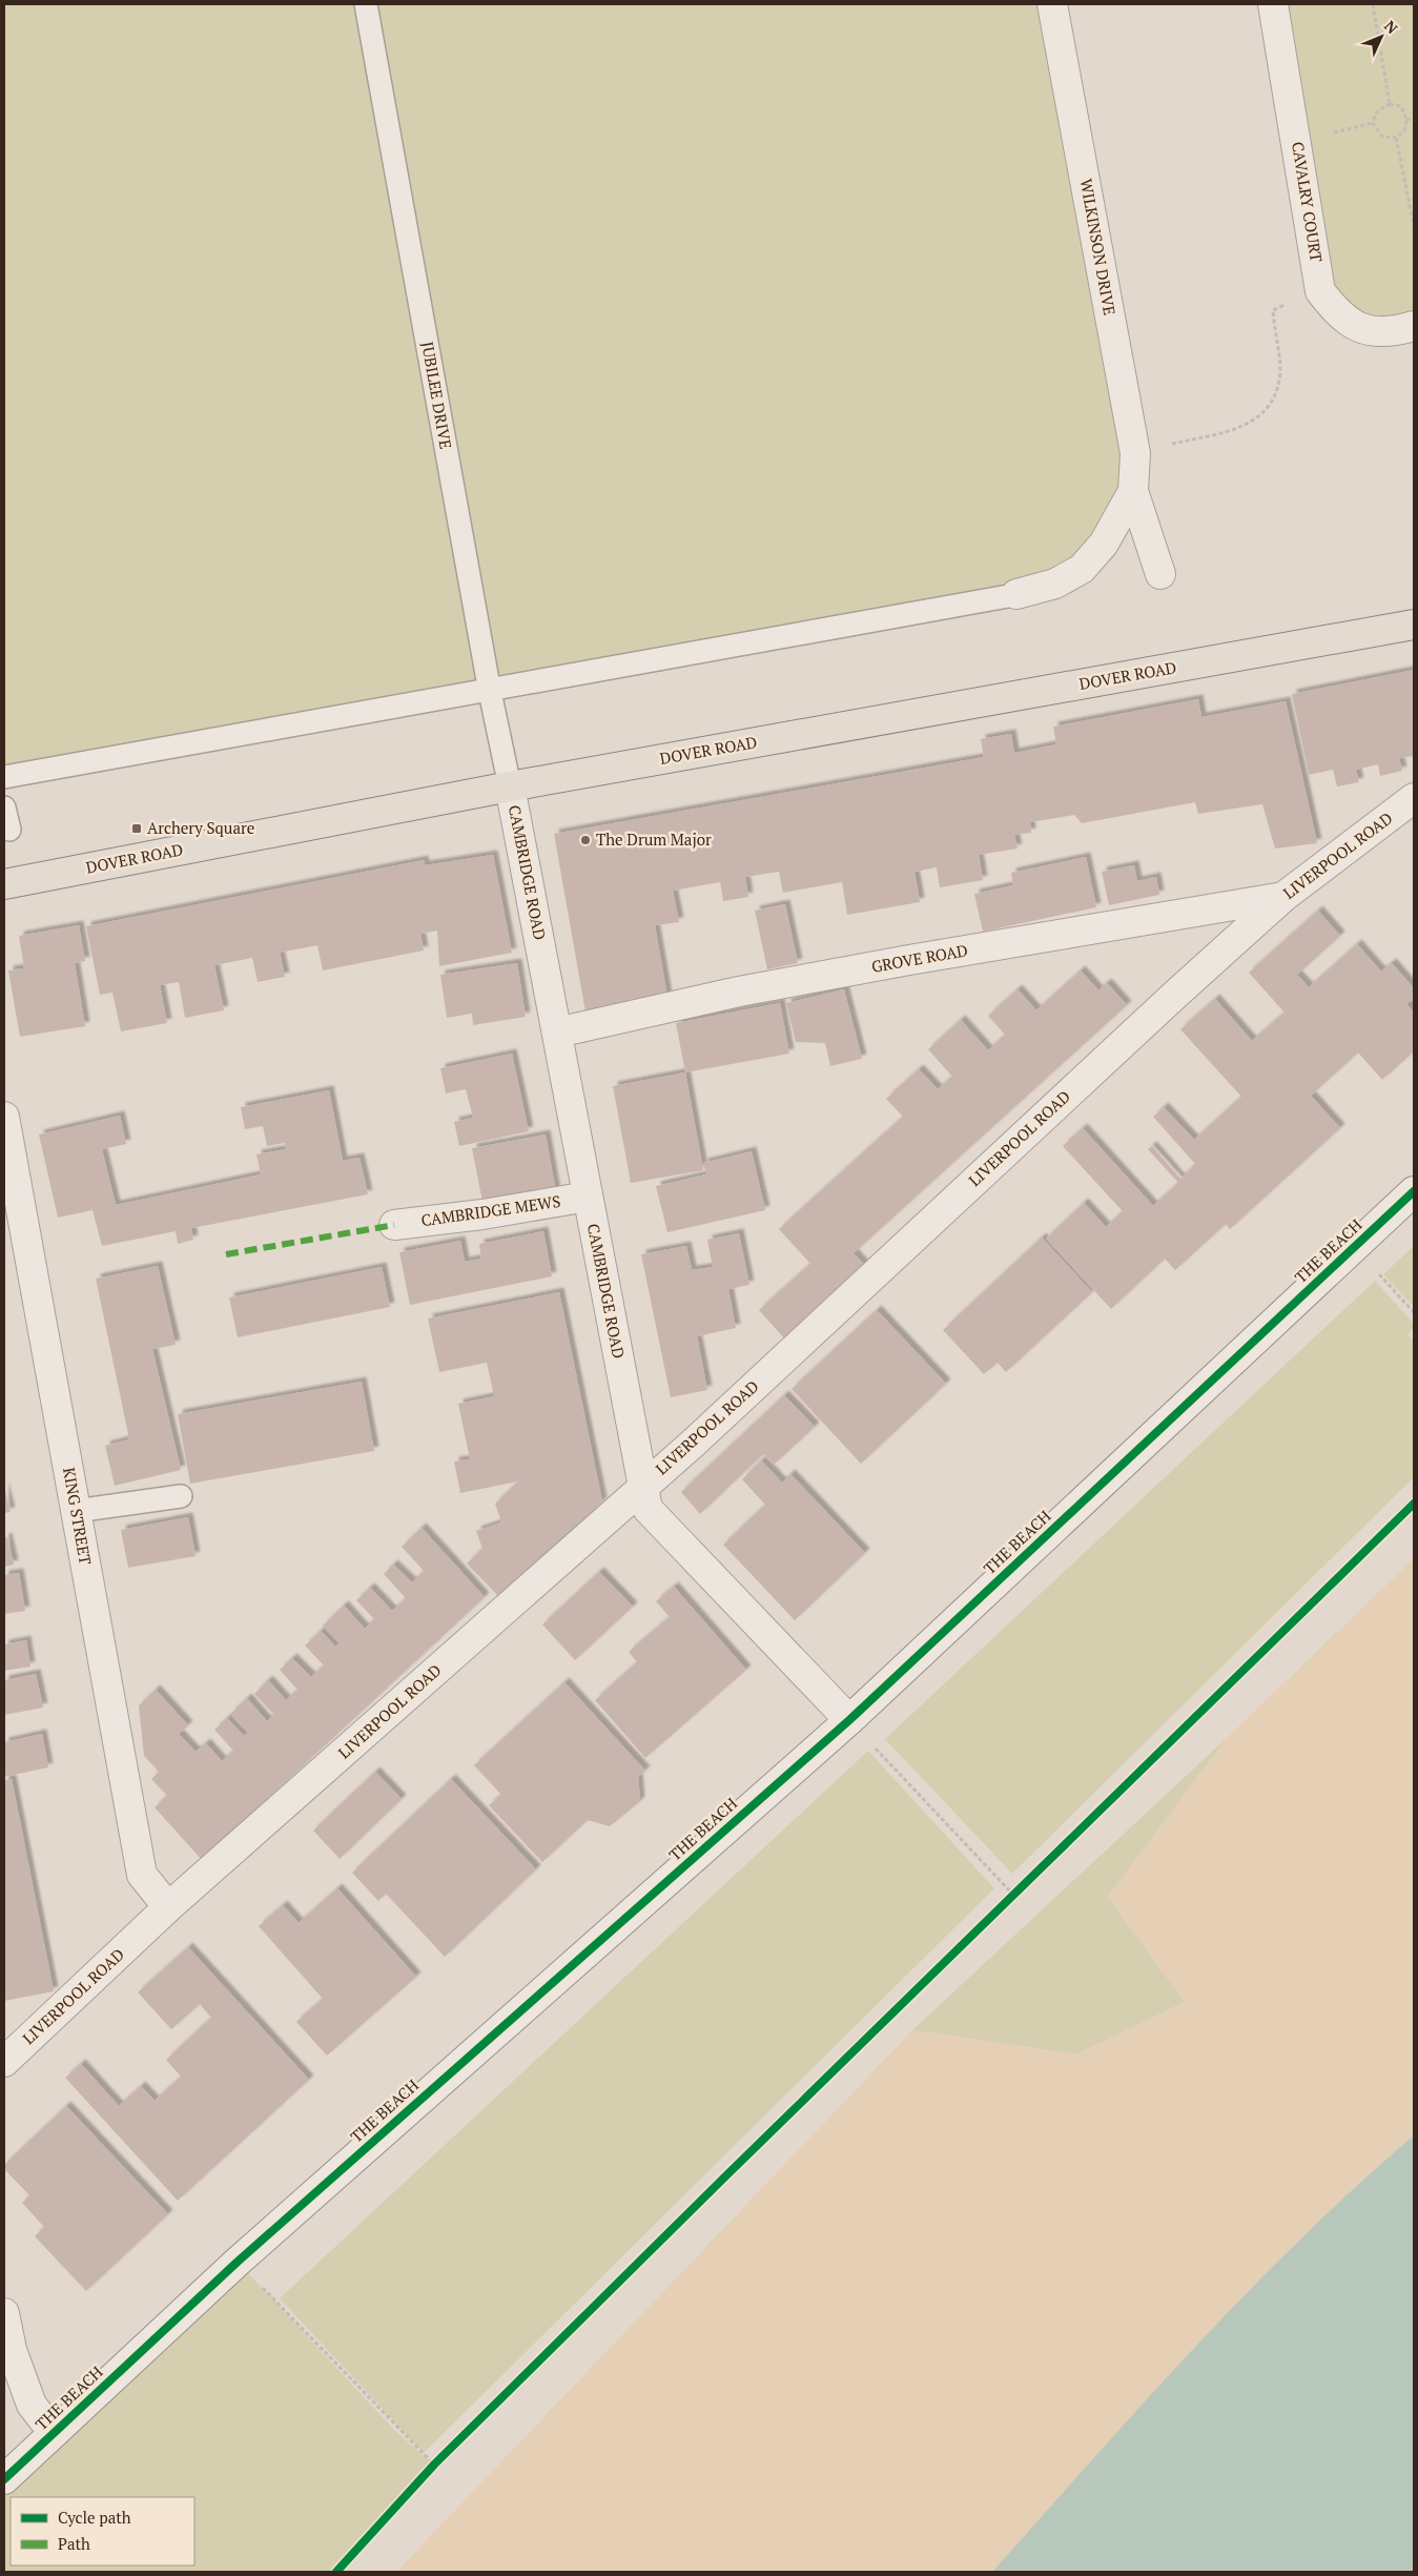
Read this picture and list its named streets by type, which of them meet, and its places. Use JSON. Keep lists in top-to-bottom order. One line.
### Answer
{"streets":{"main road":["DOVER ROAD"],"street":["CAVALRY COURT","WILKINSON DRIVE","LIVERPOOL ROAD","CAMBRIDGE ROAD","GROVE ROAD","CAMBRIDGE MEWS","THE BEACH","KING STREET"],"lane":["JUBILEE DRIVE"]},"crossings":[["JUBILEE DRIVE","DOVER ROAD"],["JUBILEE DRIVE","CAMBRIDGE ROAD"],["DOVER ROAD","CAMBRIDGE ROAD"],["LIVERPOOL ROAD","CAMBRIDGE ROAD"],["LIVERPOOL ROAD","GROVE ROAD"],["LIVERPOOL ROAD","KING STREET"],["CAMBRIDGE ROAD","GROVE ROAD"],["CAMBRIDGE ROAD","CAMBRIDGE MEWS"],["CAMBRIDGE ROAD","THE BEACH"]],"places":{"transit":["Archery Square"],"other":["The Drum Major"]},"legend":["Cycle path","Path"],"north":"top right"}
